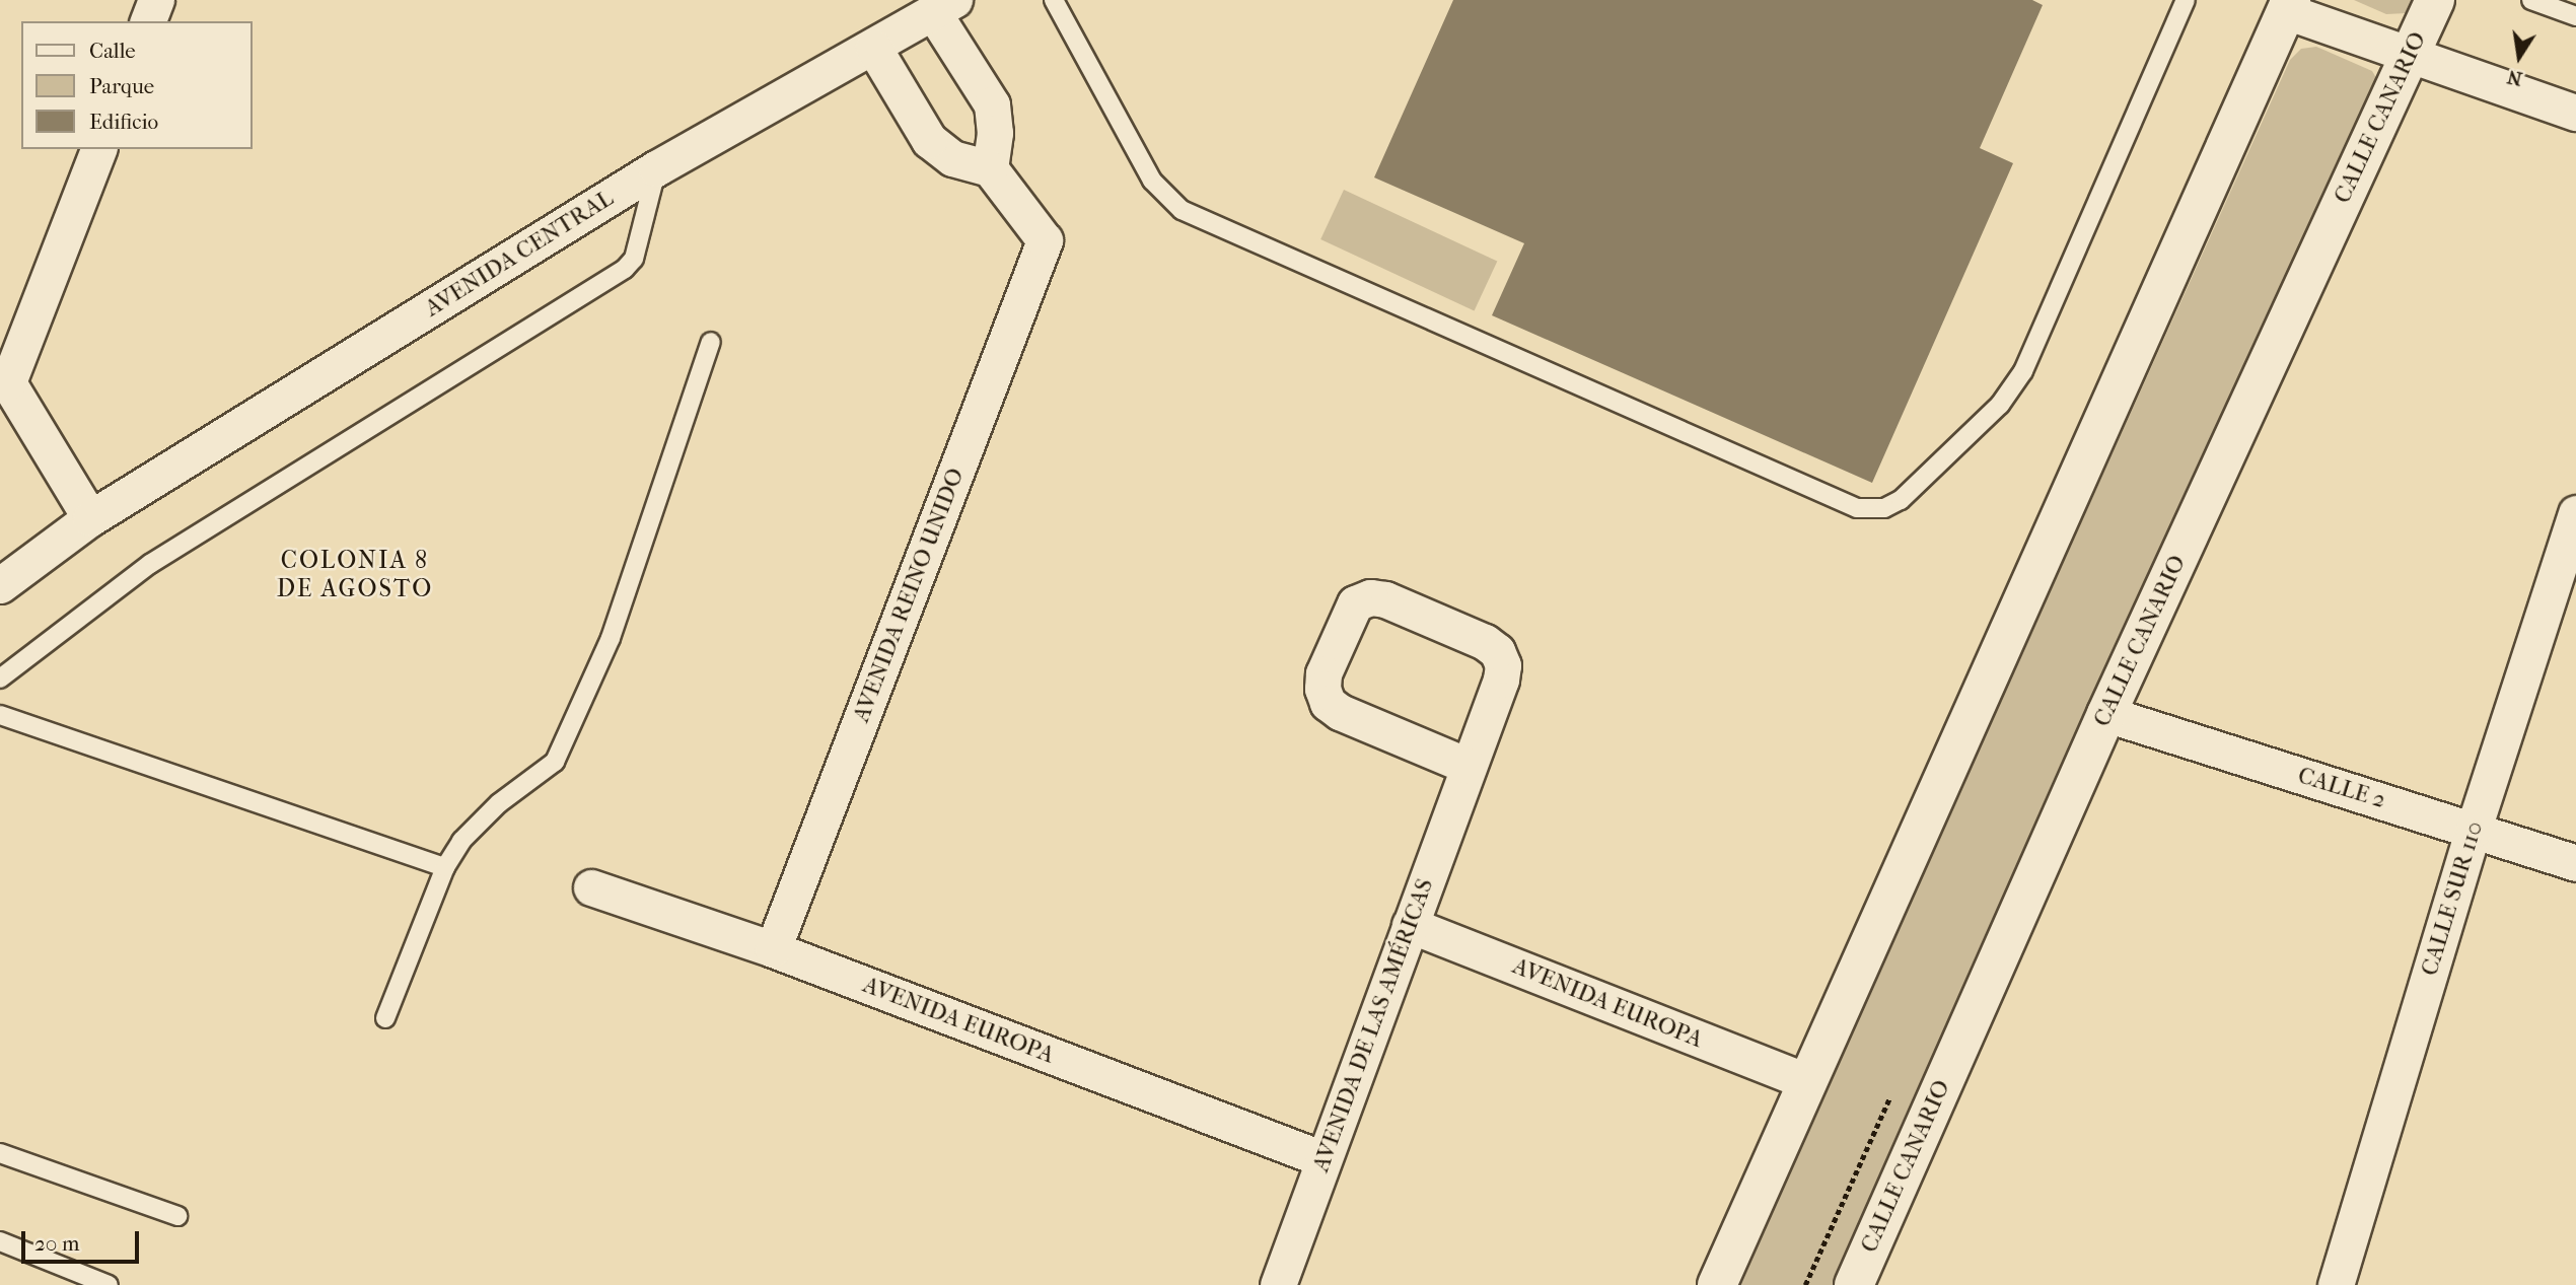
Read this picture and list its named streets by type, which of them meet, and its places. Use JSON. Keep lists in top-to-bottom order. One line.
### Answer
{"streets":{"street":["CALLE CANARIO","AVENIDA CENTRAL","AVENIDA REINO UNIDO","CALLE 2","CALLE SUR 110","AVENIDA EUROPA","AVENIDA DE LAS AMÉRICAS"]},"crossings":[["CALLE CANARIO","CALLE 2"],["AVENIDA REINO UNIDO","AVENIDA EUROPA"],["CALLE 2","CALLE SUR 110"],["AVENIDA EUROPA","AVENIDA DE LAS AMÉRICAS"]],"districts":["COLONIA 8 DE AGOSTO"],"legend":["Calle","Parque","Edificio"],"scale_bar":"20 m","north":"bottom"}
